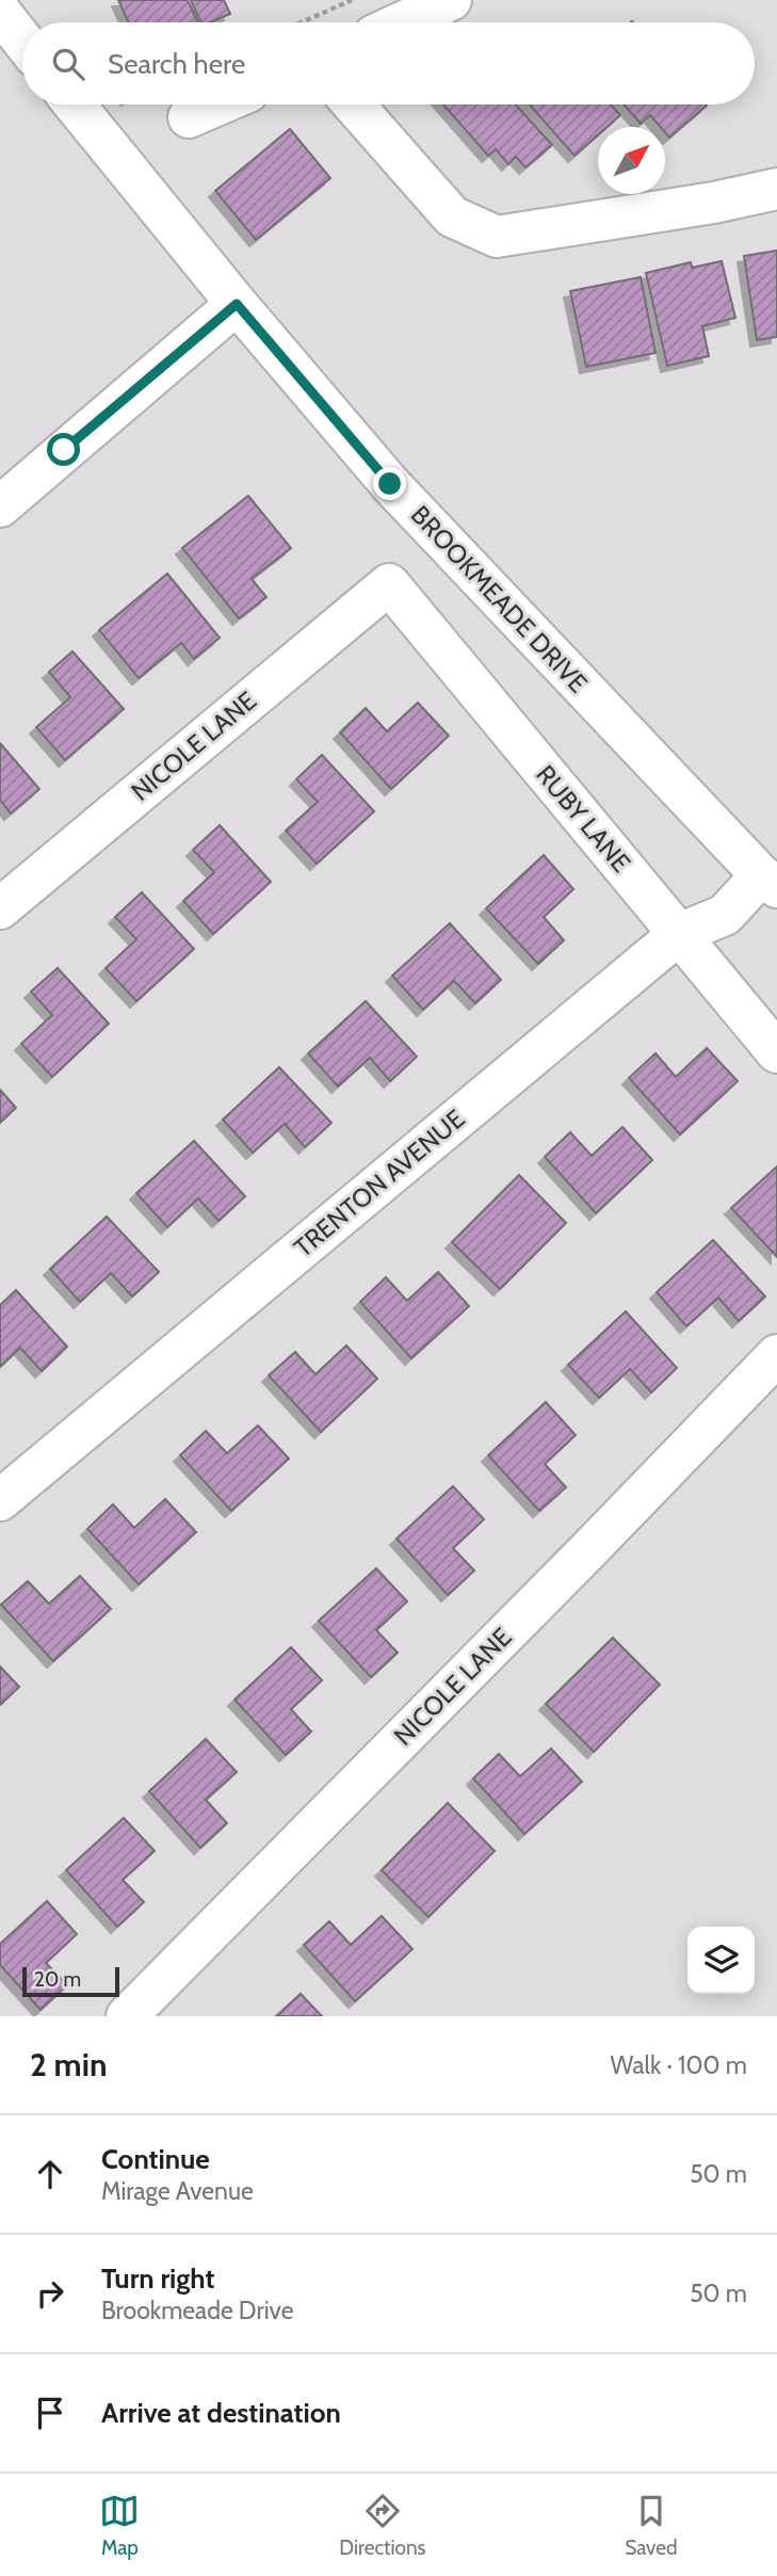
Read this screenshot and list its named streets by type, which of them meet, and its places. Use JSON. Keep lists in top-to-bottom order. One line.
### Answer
{"streets":{"street":["BROOKMEADE DRIVE","NICOLE LANE","RUBY LANE","TRENTON AVENUE"]},"crossings":[["BROOKMEADE DRIVE","TRENTON AVENUE"],["NICOLE LANE","RUBY LANE"],["RUBY LANE","TRENTON AVENUE"]],"scale_bar":"20 m","north":"top right","page":{"search":"Search here","scale":"20 m","heading":["2 min","Walk · 100 m"],"list":[["Continue","Mirage Avenue","50 m"],["Turn right","Brookmeade Drive","50 m"],"Arrive at destination"],"nav":["Map","Directions","Saved"]}}
